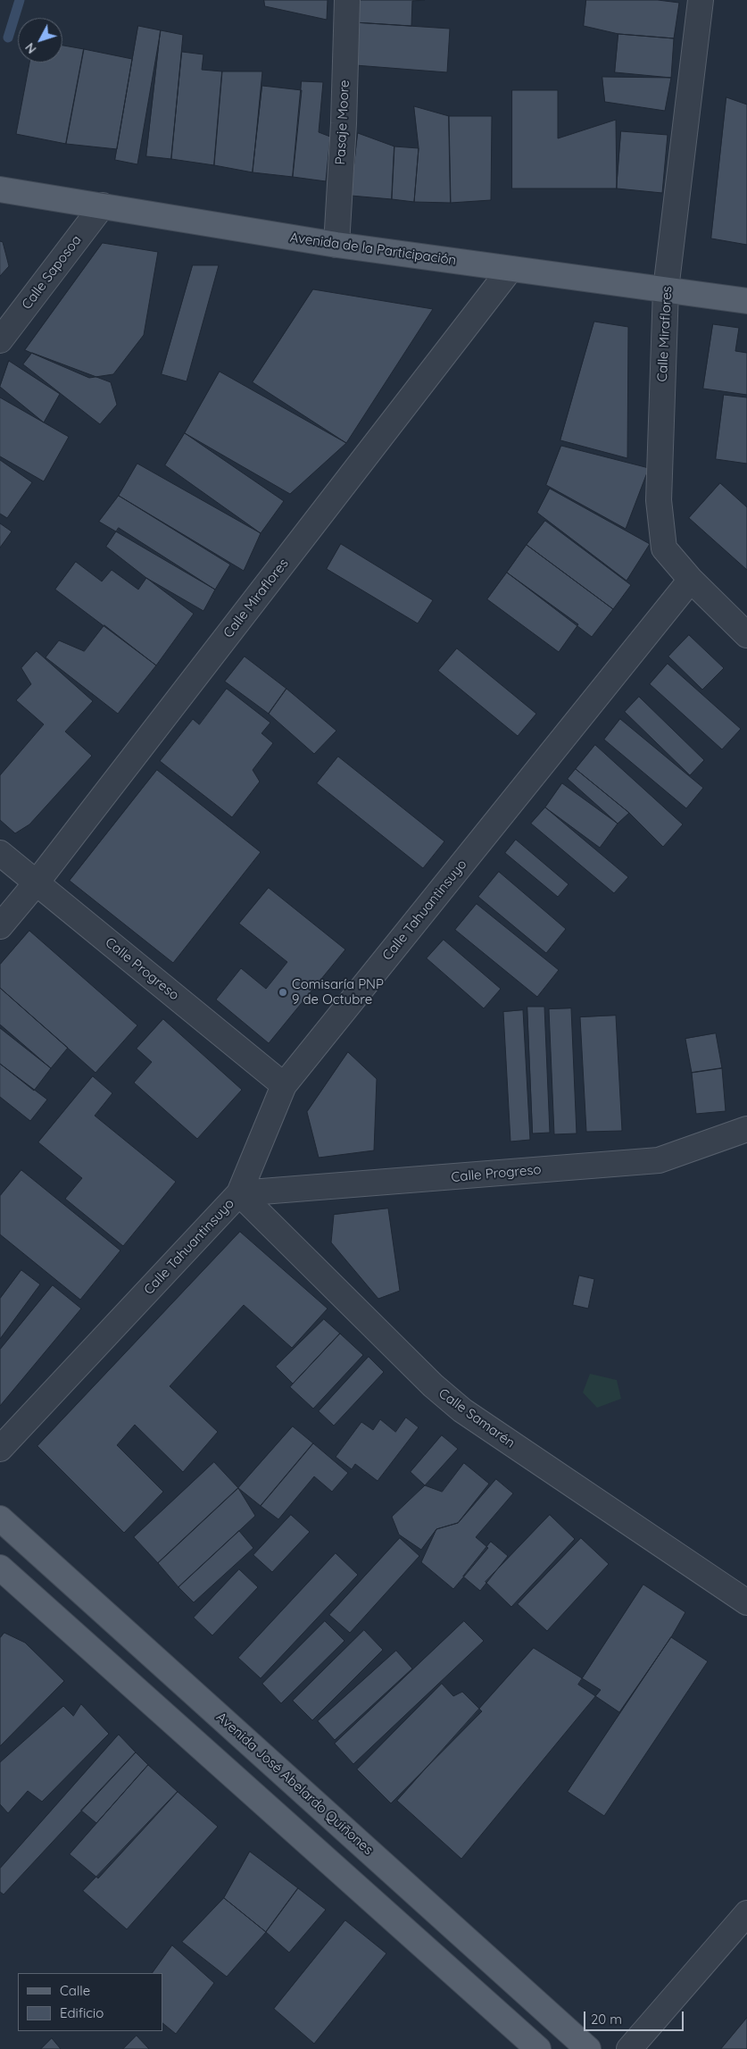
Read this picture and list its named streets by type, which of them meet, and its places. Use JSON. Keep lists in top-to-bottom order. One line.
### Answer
{"streets":{"main road":["Avenida de la Participación","Avenida José Abelardo Quiñones"],"street":["Pasaje Moore","Calle Saposoa","Calle Miraflores","Calle Tahuantinsuyo","Calle Progreso","Calle Samarén"]},"crossings":[["Pasaje Moore","Avenida de la Participación"],["Avenida de la Participación","Calle Saposoa"],["Avenida de la Participación","Calle Miraflores"],["Calle Miraflores","Calle Tahuantinsuyo"],["Calle Miraflores","Calle Progreso"],["Calle Tahuantinsuyo","Calle Progreso"],["Calle Tahuantinsuyo","Calle Samarén"],["Calle Progreso","Calle Samarén"]],"places":["Comisaría PNP 9 de Octubre"],"legend":["Calle","Edificio"],"scale_bar":"20 m","north":"bottom left"}
